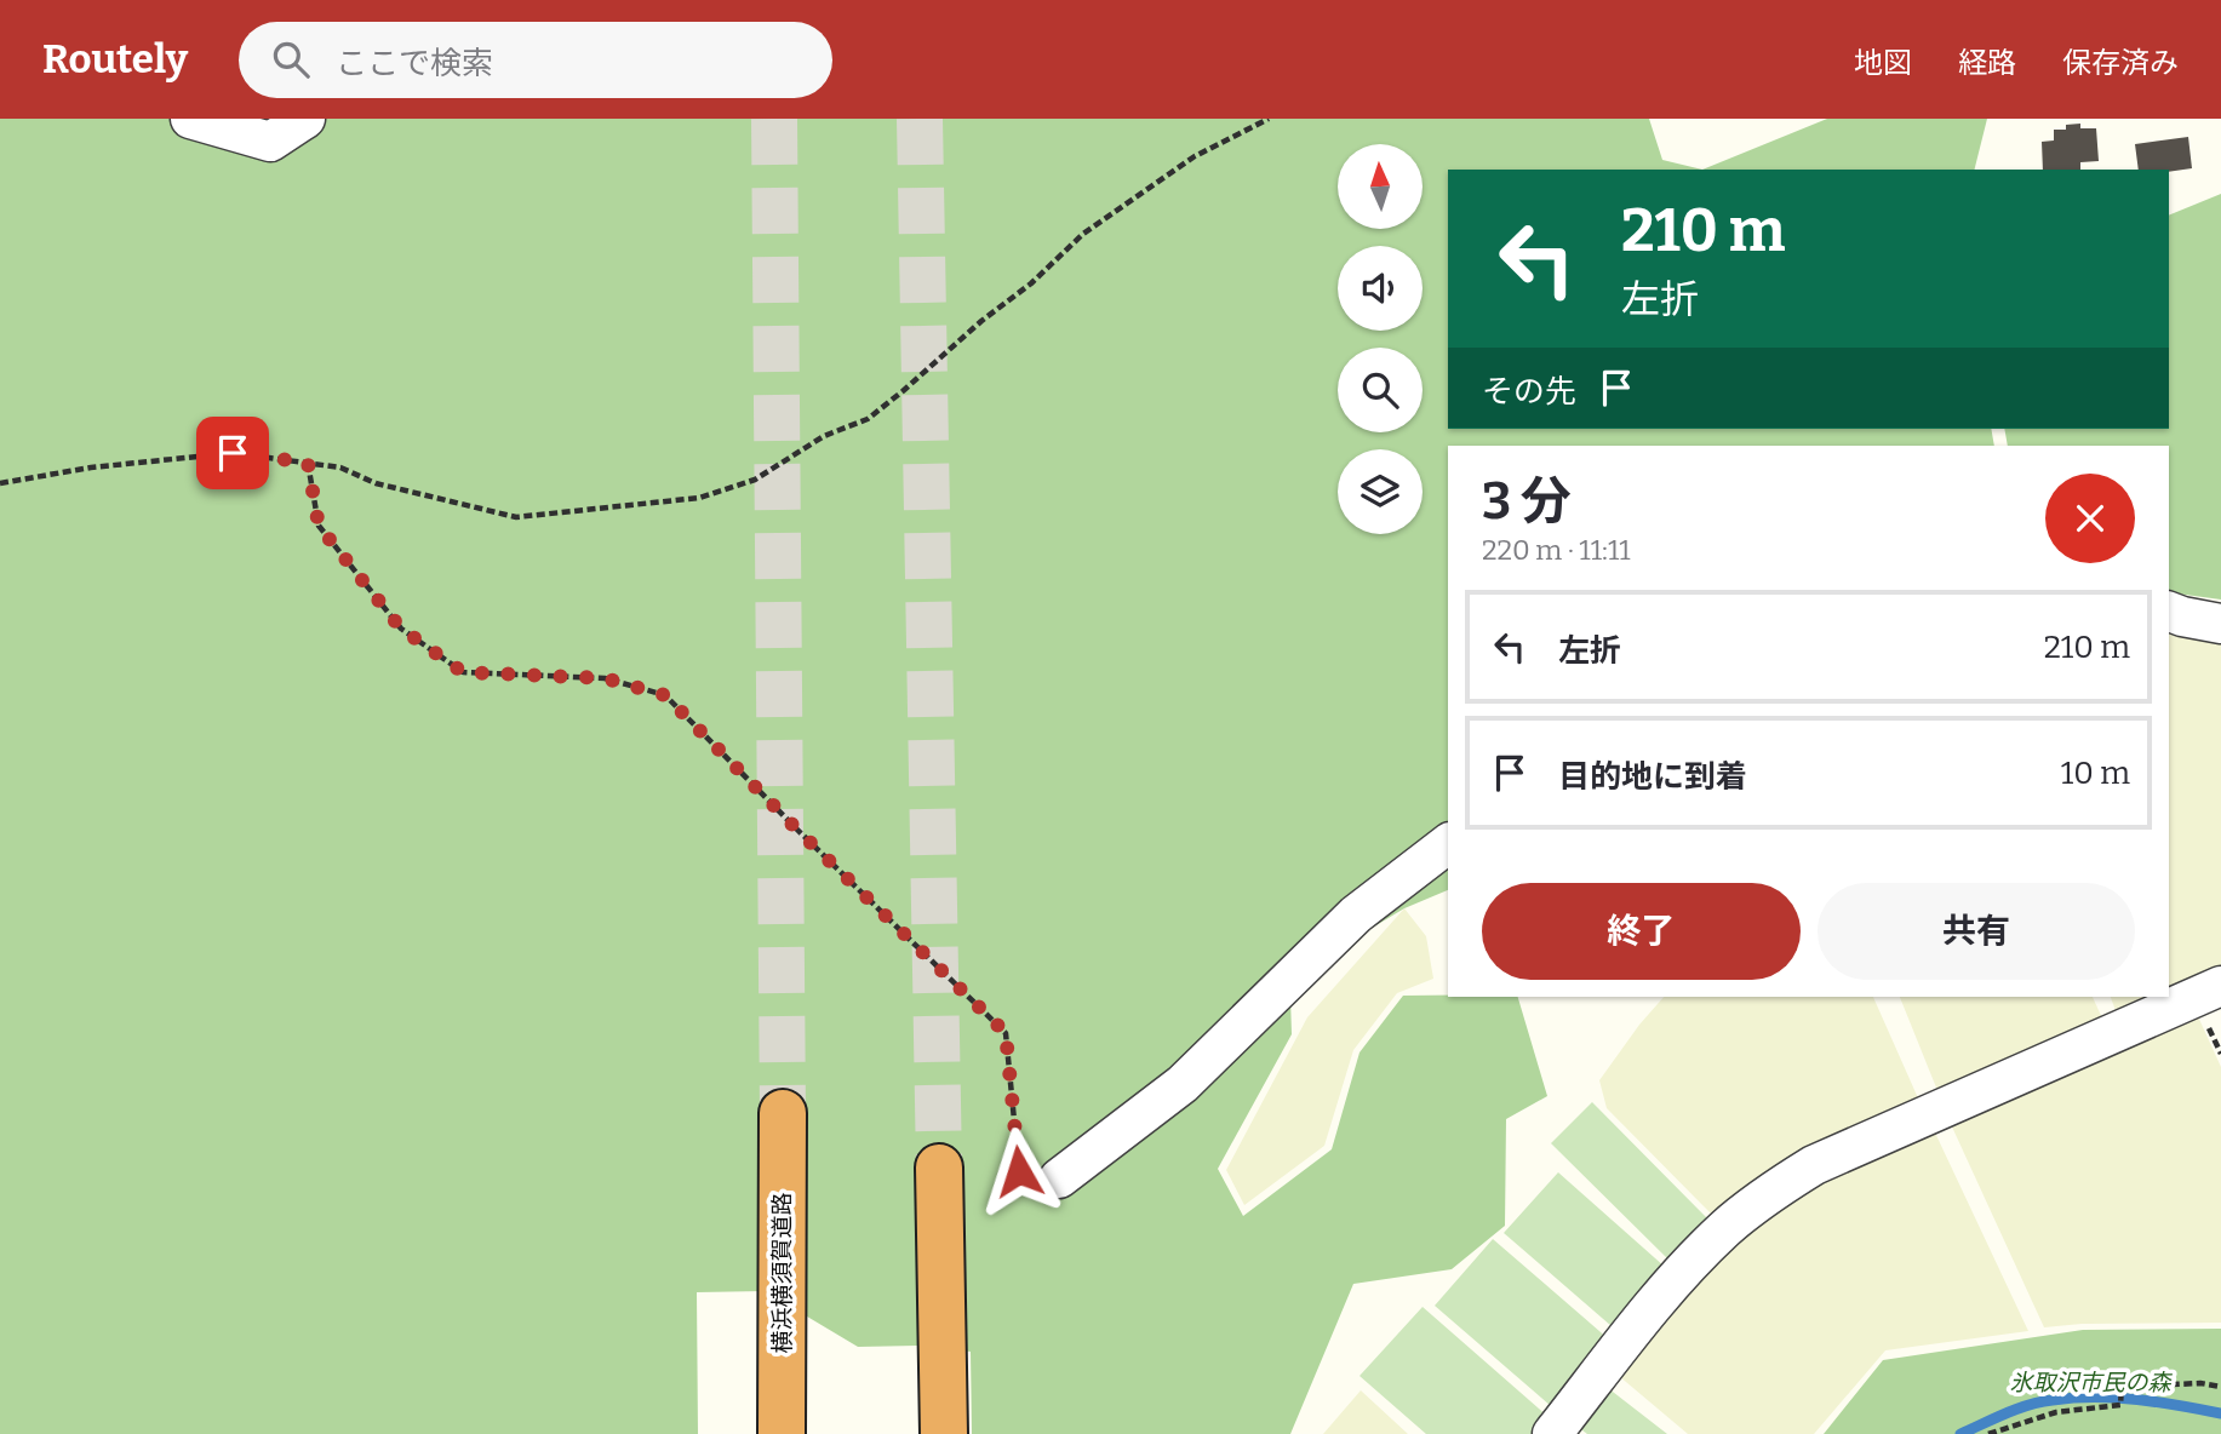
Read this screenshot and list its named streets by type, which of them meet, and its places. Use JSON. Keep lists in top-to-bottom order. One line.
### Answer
{"streets":{"highway":["横浜横須賀道路"]},"parks":["氷取沢市民の森"],"north":"top","page":{"header":"Routely","search":"ここで検索","nav":["地図","経路","保存済み"],"turn":["210 m","左折"],"then":"その先","heading":["3 分","220 m · 11:11"],"list":[{"name":"左折","value":"210 m"},{"name":"目的地に到着","value":"10 m"}],"buttons":["終了","共有"]}}
